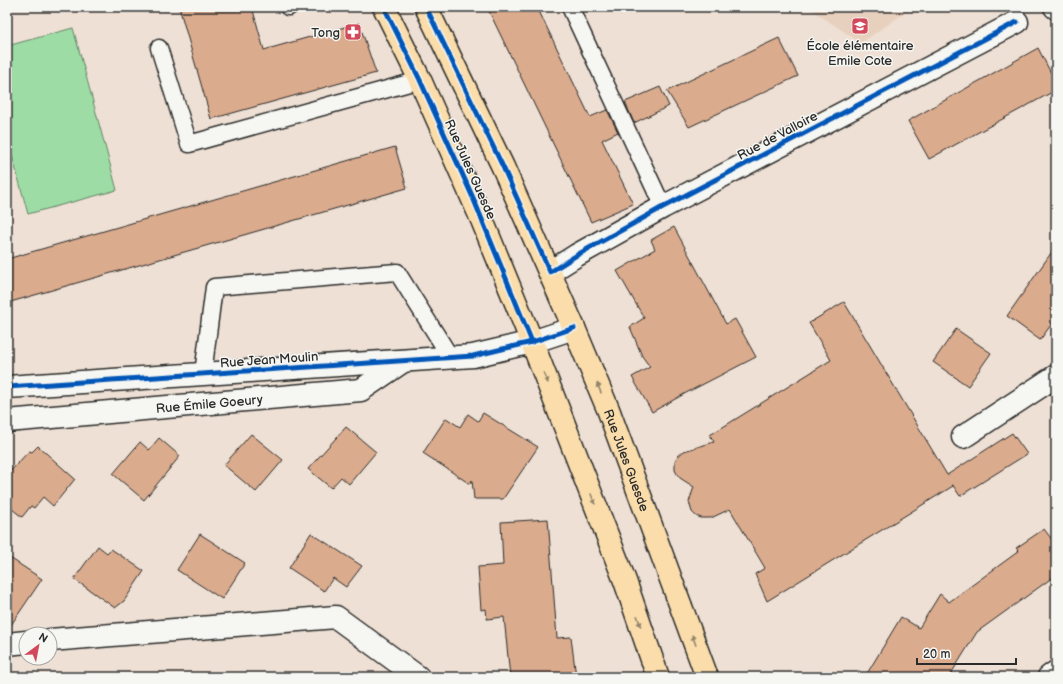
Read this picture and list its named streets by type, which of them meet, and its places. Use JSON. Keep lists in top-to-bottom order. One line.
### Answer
{"streets":{"main road":["Rue Jules Guesde"],"street":["Rue de Valloire","Rue Jean Moulin","Rue Émile Goeury"]},"crossings":[["Rue de Valloire","Rue Jules Guesde"],["Rue Jules Guesde","Rue Jean Moulin"],["Rue Jean Moulin","Rue Émile Goeury"]],"places":{"school or university":["École élémentaire Emile Cote"],"pharmacy":["Tong"]},"scale_bar":"20 m","north":"top right"}
